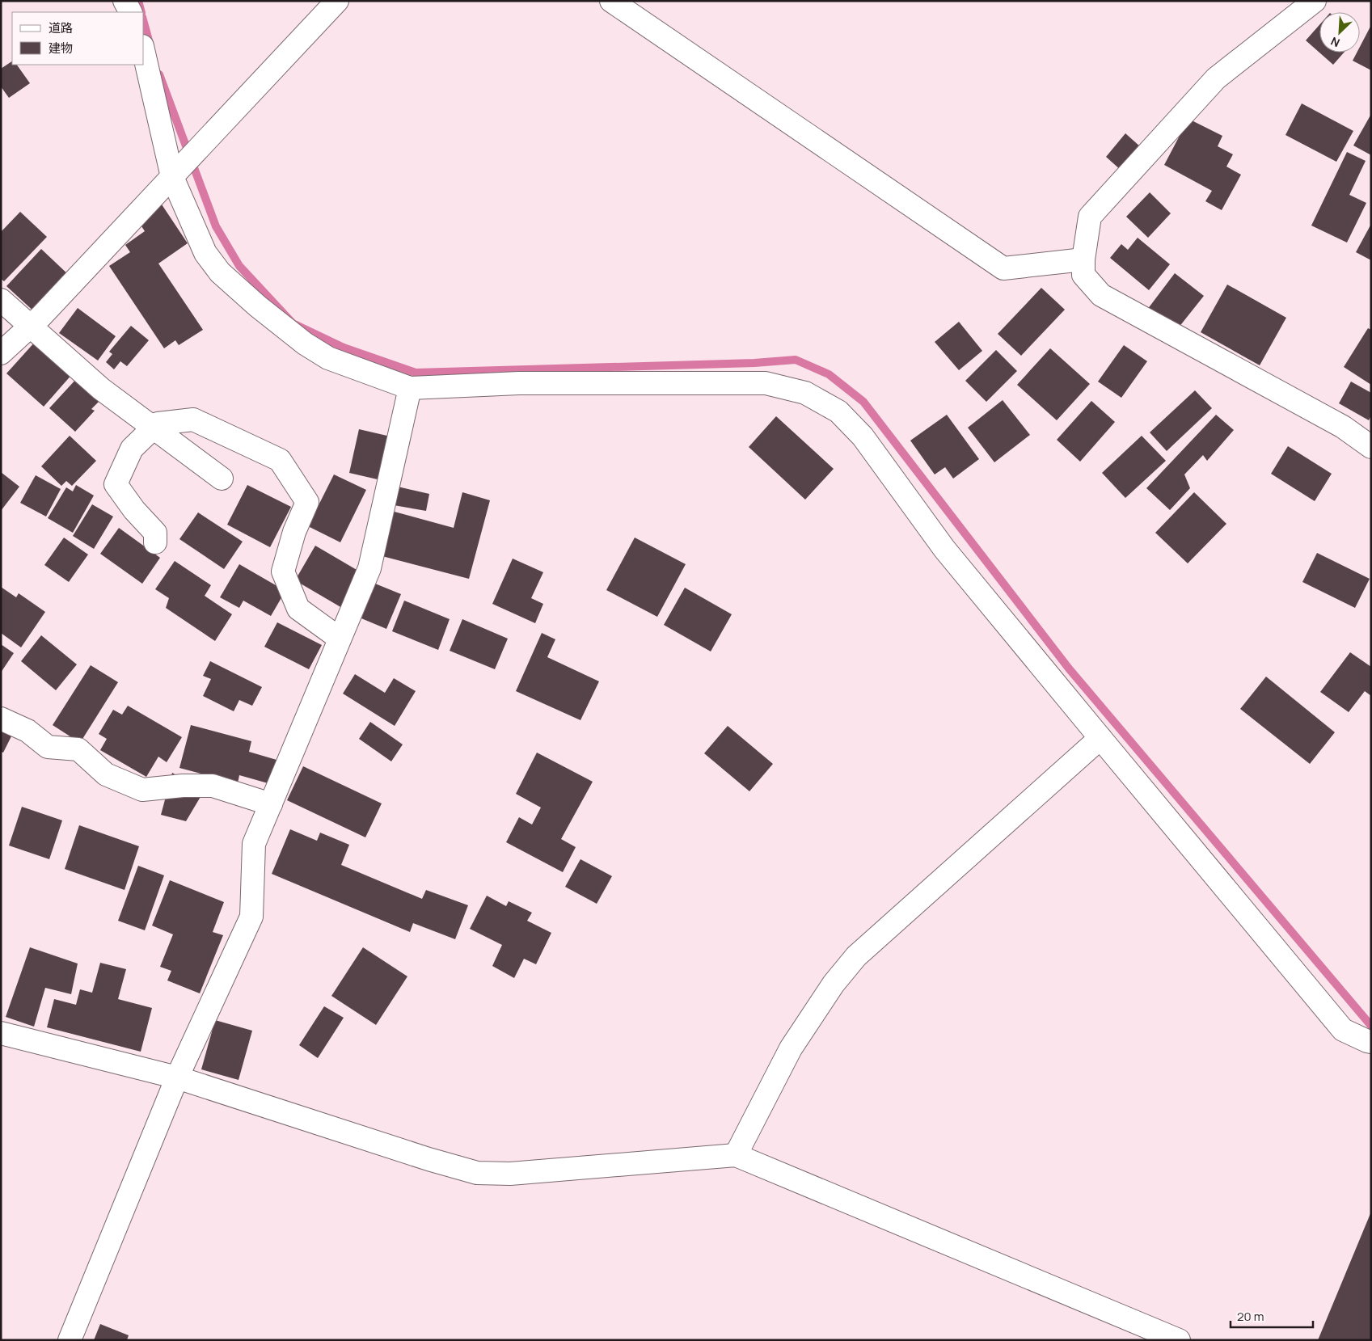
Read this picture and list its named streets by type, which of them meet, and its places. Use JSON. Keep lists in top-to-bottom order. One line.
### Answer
{"legend":["道路","建物"],"scale_bar":"20 m","north":"bottom left"}
